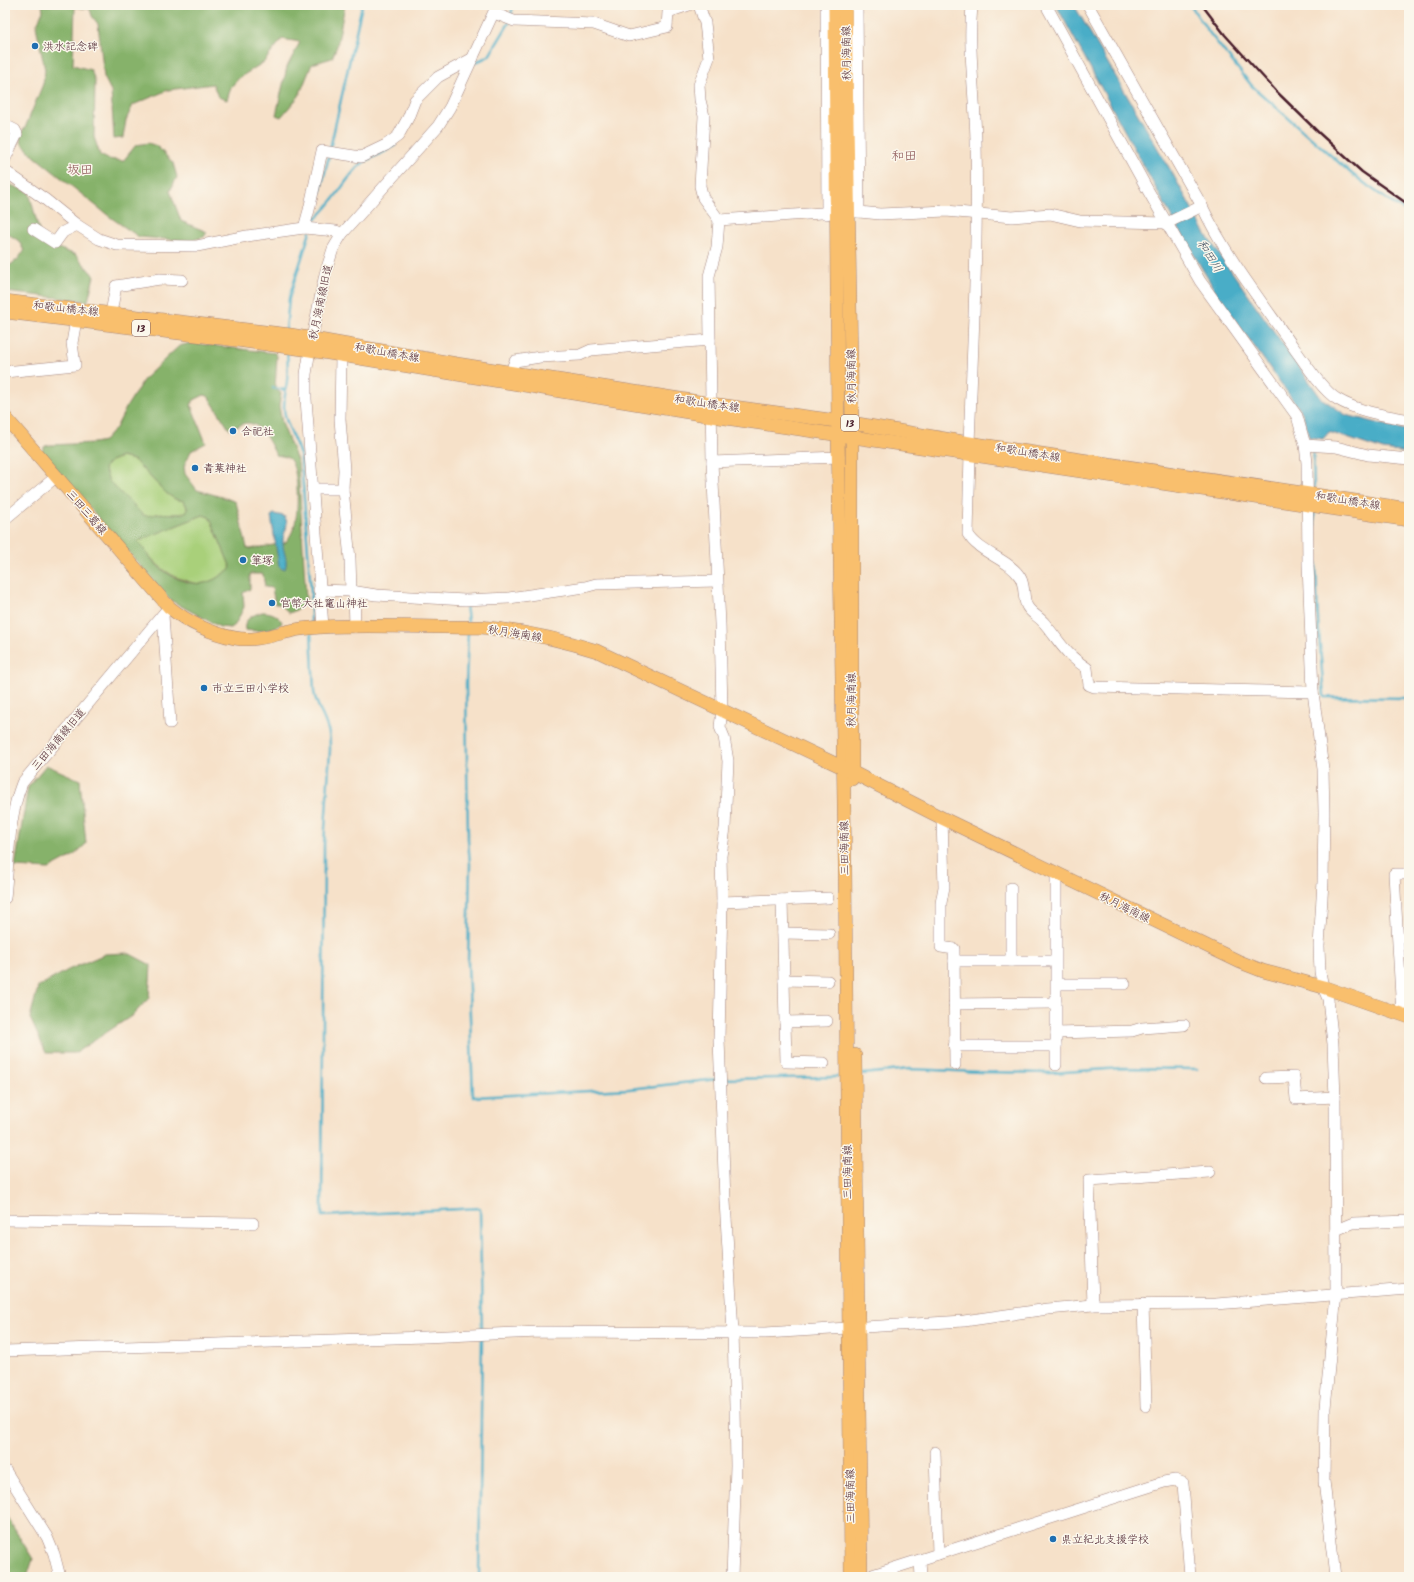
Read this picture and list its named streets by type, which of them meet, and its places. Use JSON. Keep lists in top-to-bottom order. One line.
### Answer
{"streets":{"main road":["秋月海南線","和歌山橋本線","13","三田三葛線","三田海南線"],"street":["秋月海南線旧道","三田海南線旧道"]},"crossings":[["秋月海南線","秋月海南線旧道"],["秋月海南線","和歌山橋本線"],["秋月海南線","三田三葛線"],["秋月海南線","三田海南線旧道"],["秋月海南線","三田海南線"],["秋月海南線旧道","和歌山橋本線"],["三田三葛線","三田海南線旧道"]],"districts":["和田","坂田"],"water":["和田川"],"places":["洪水記念碑","合祀社","青葉神社","筆塚","官幣大社竃山神社","市立三田小学校","県立紀北支援学校"]}
